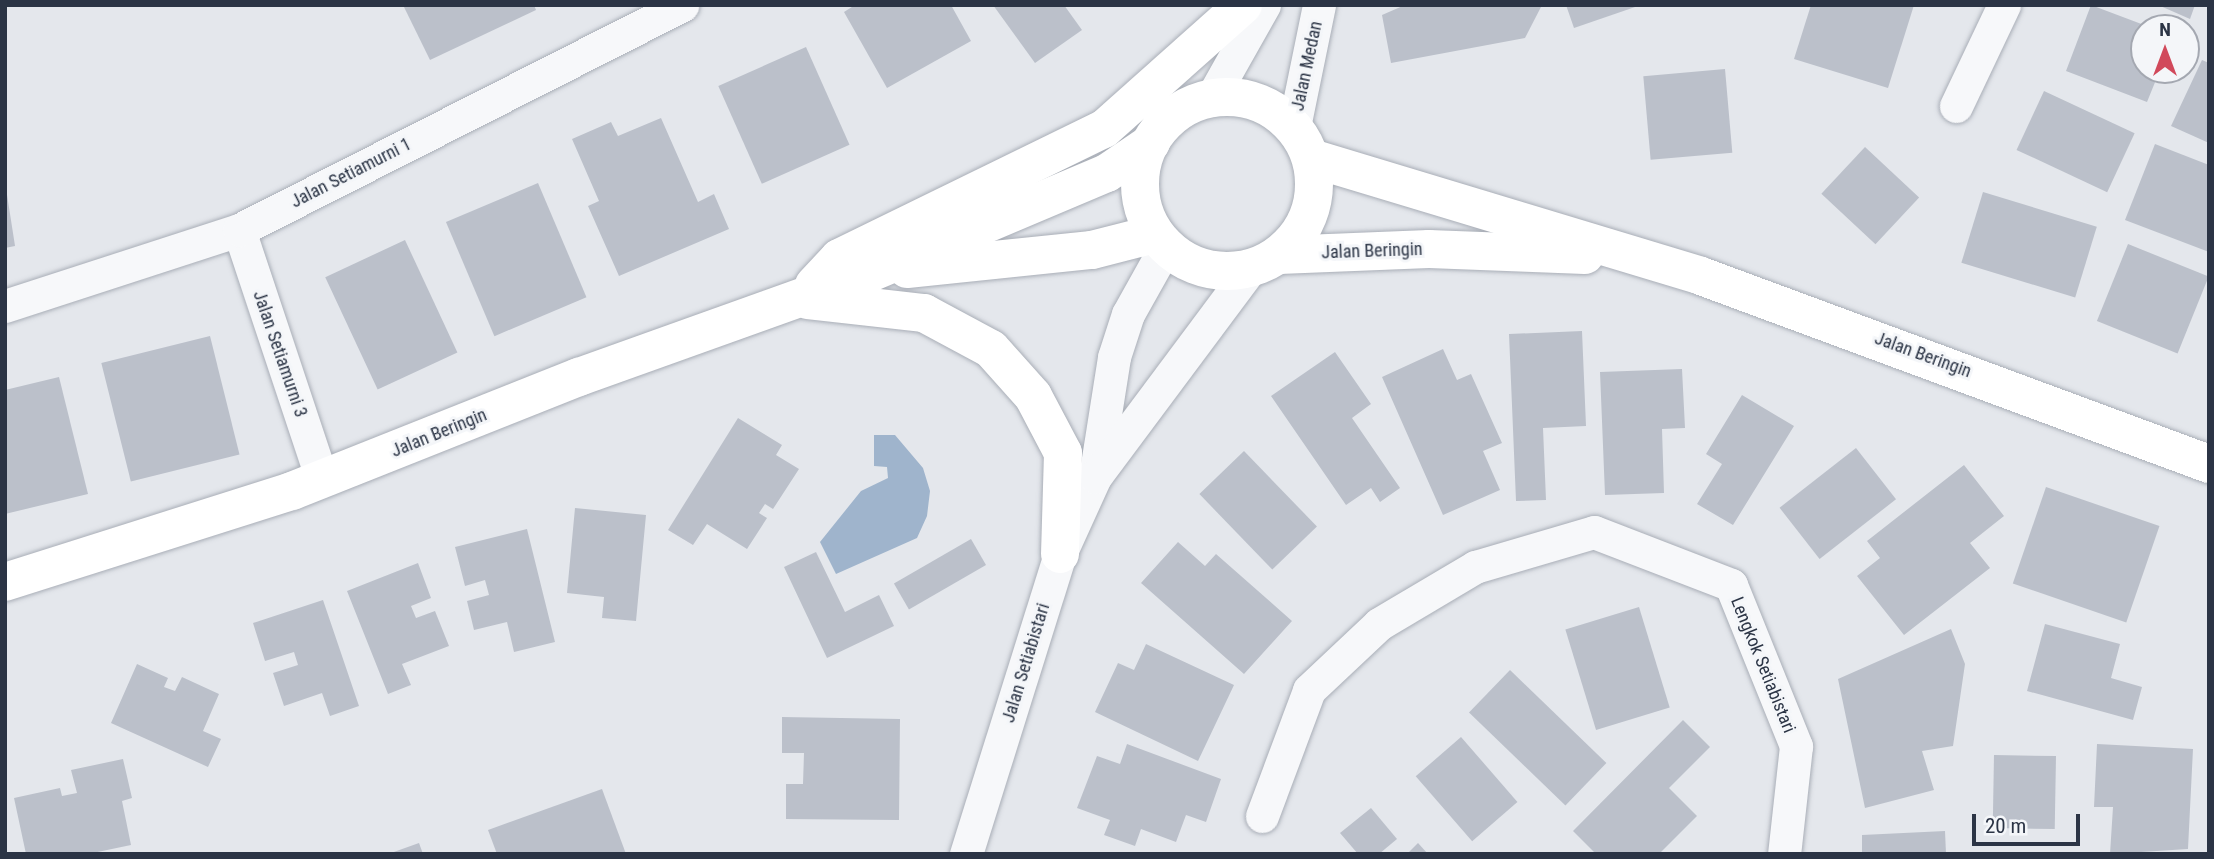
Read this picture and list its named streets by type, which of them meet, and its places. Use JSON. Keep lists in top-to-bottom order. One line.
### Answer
{"streets":{"street":["Jalan Medan","Jalan Setiamurni 1","Jalan Beringin","Jalan Setiamurni 3","Jalan Setiabistari","Lengkok Setiabistari"]},"crossings":[["Jalan Medan","Jalan Beringin"],["Jalan Medan","Jalan Setiabistari"],["Jalan Setiamurni 1","Jalan Setiamurni 3"],["Jalan Beringin","Jalan Setiamurni 3"],["Jalan Beringin","Jalan Setiabistari"]],"scale_bar":"20 m","north":"top"}
